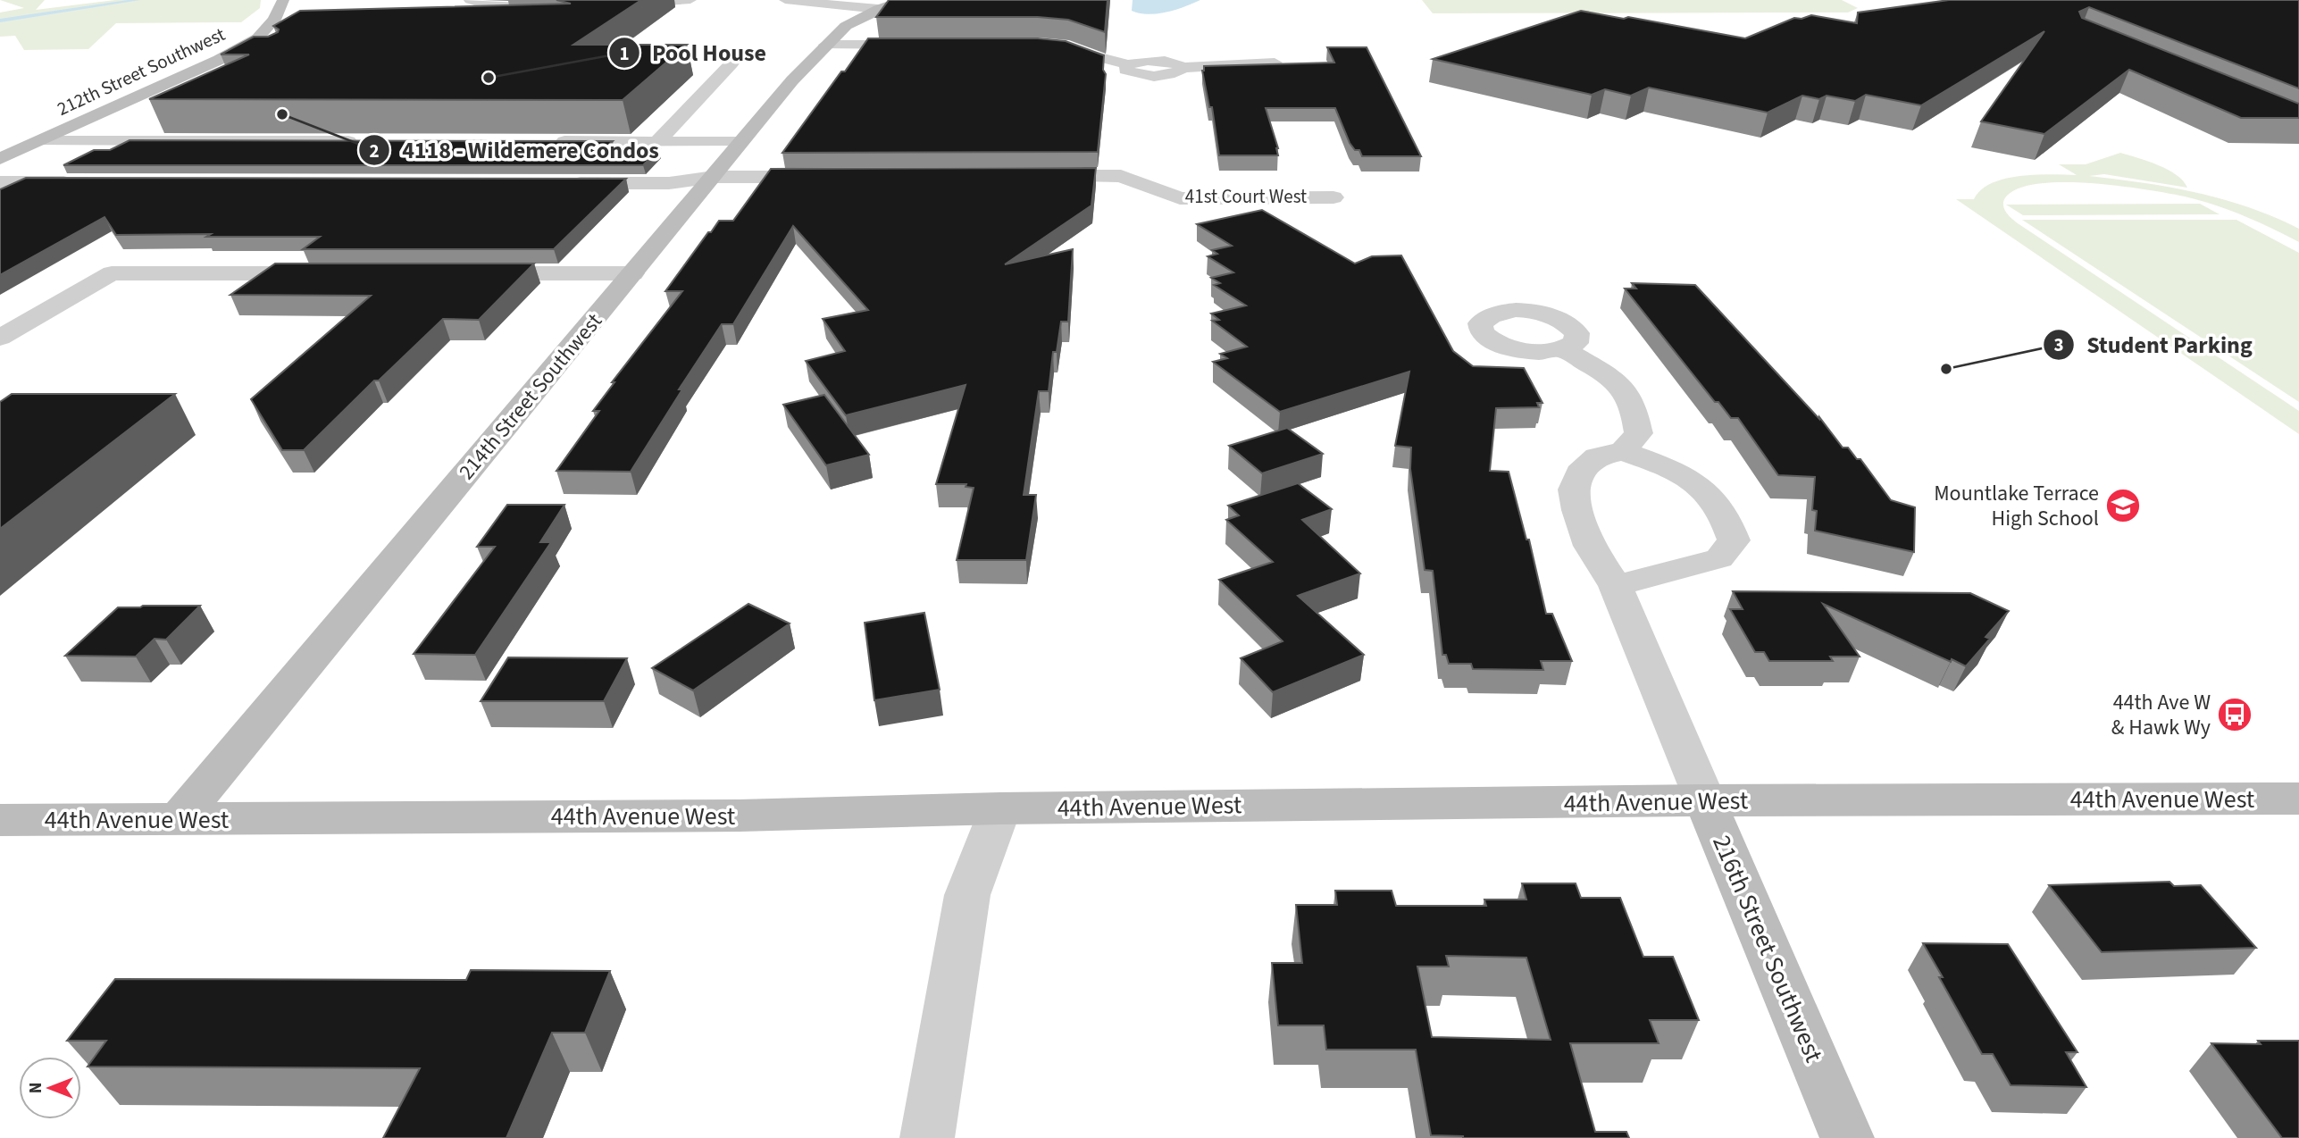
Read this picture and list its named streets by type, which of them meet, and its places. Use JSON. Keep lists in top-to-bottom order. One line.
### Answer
{"streets":{"street":["212th Street Southwest","41st Court West","214th Street Southwest","44th Avenue West","216th Street Southwest"]},"crossings":[["214th Street Southwest","44th Avenue West"],["44th Avenue West","216th Street Southwest"]],"places":{"other":["Pool House","4118 - Wildemere Condos","Student Parking"],"school or university":["Mountlake Terrace High School"],"bus stop":["44th Ave W & Hawk Wy"]},"north":"left"}
